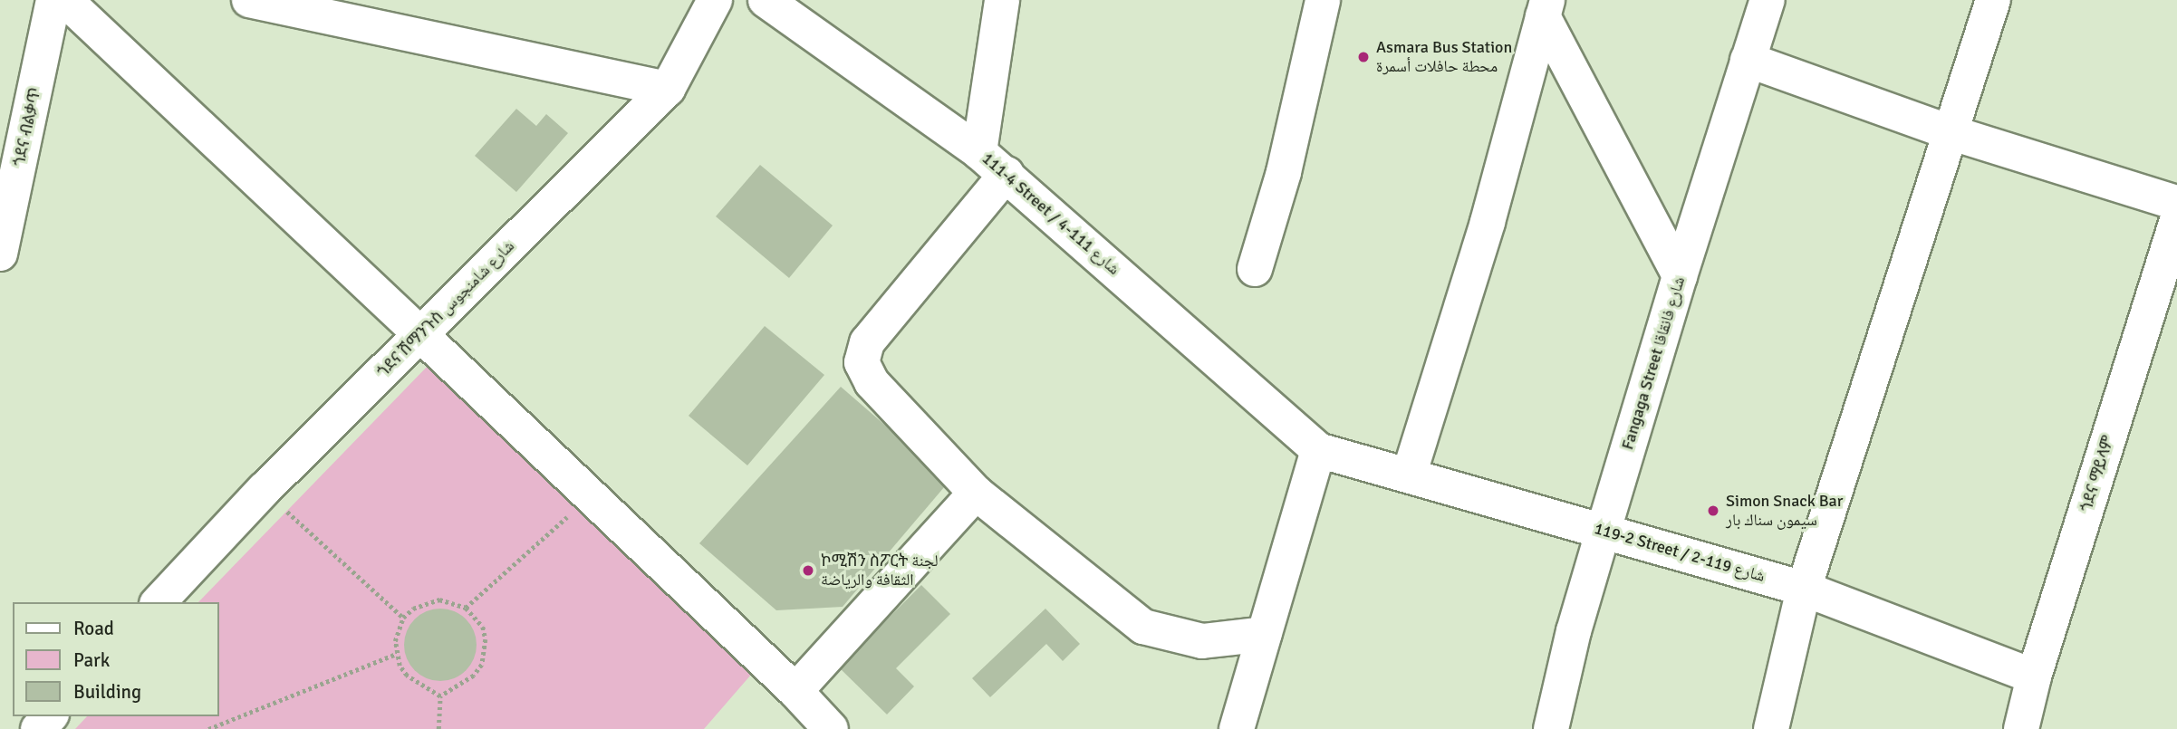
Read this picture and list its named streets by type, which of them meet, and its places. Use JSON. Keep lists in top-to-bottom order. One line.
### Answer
{"streets":{"street":["ጎደና ብልቃጥ","111-4 Street / شارع 111-4","ጎደና ሽማንጉስ شارع شامنجوس","Fangaga Street شارع فانقاقا","ጎደና ማይላም","119-2 Street / شارع 119-2"]},"crossings":[["111-4 Street / شارع 111-4","119-2 Street / شارع 119-2"],["Fangaga Street شارع فانقاقا","119-2 Street / شارع 119-2"],["ጎደና ማይላም","119-2 Street / شارع 119-2"]],"places":["Asmara Bus Station محطة حافلات أسمرة","Simon Snack Bar سيمون سناك بار","ኮሚሽን ስፖርት لجنة الثقافة والرياضة"],"legend":["Road","Park","Building"]}
